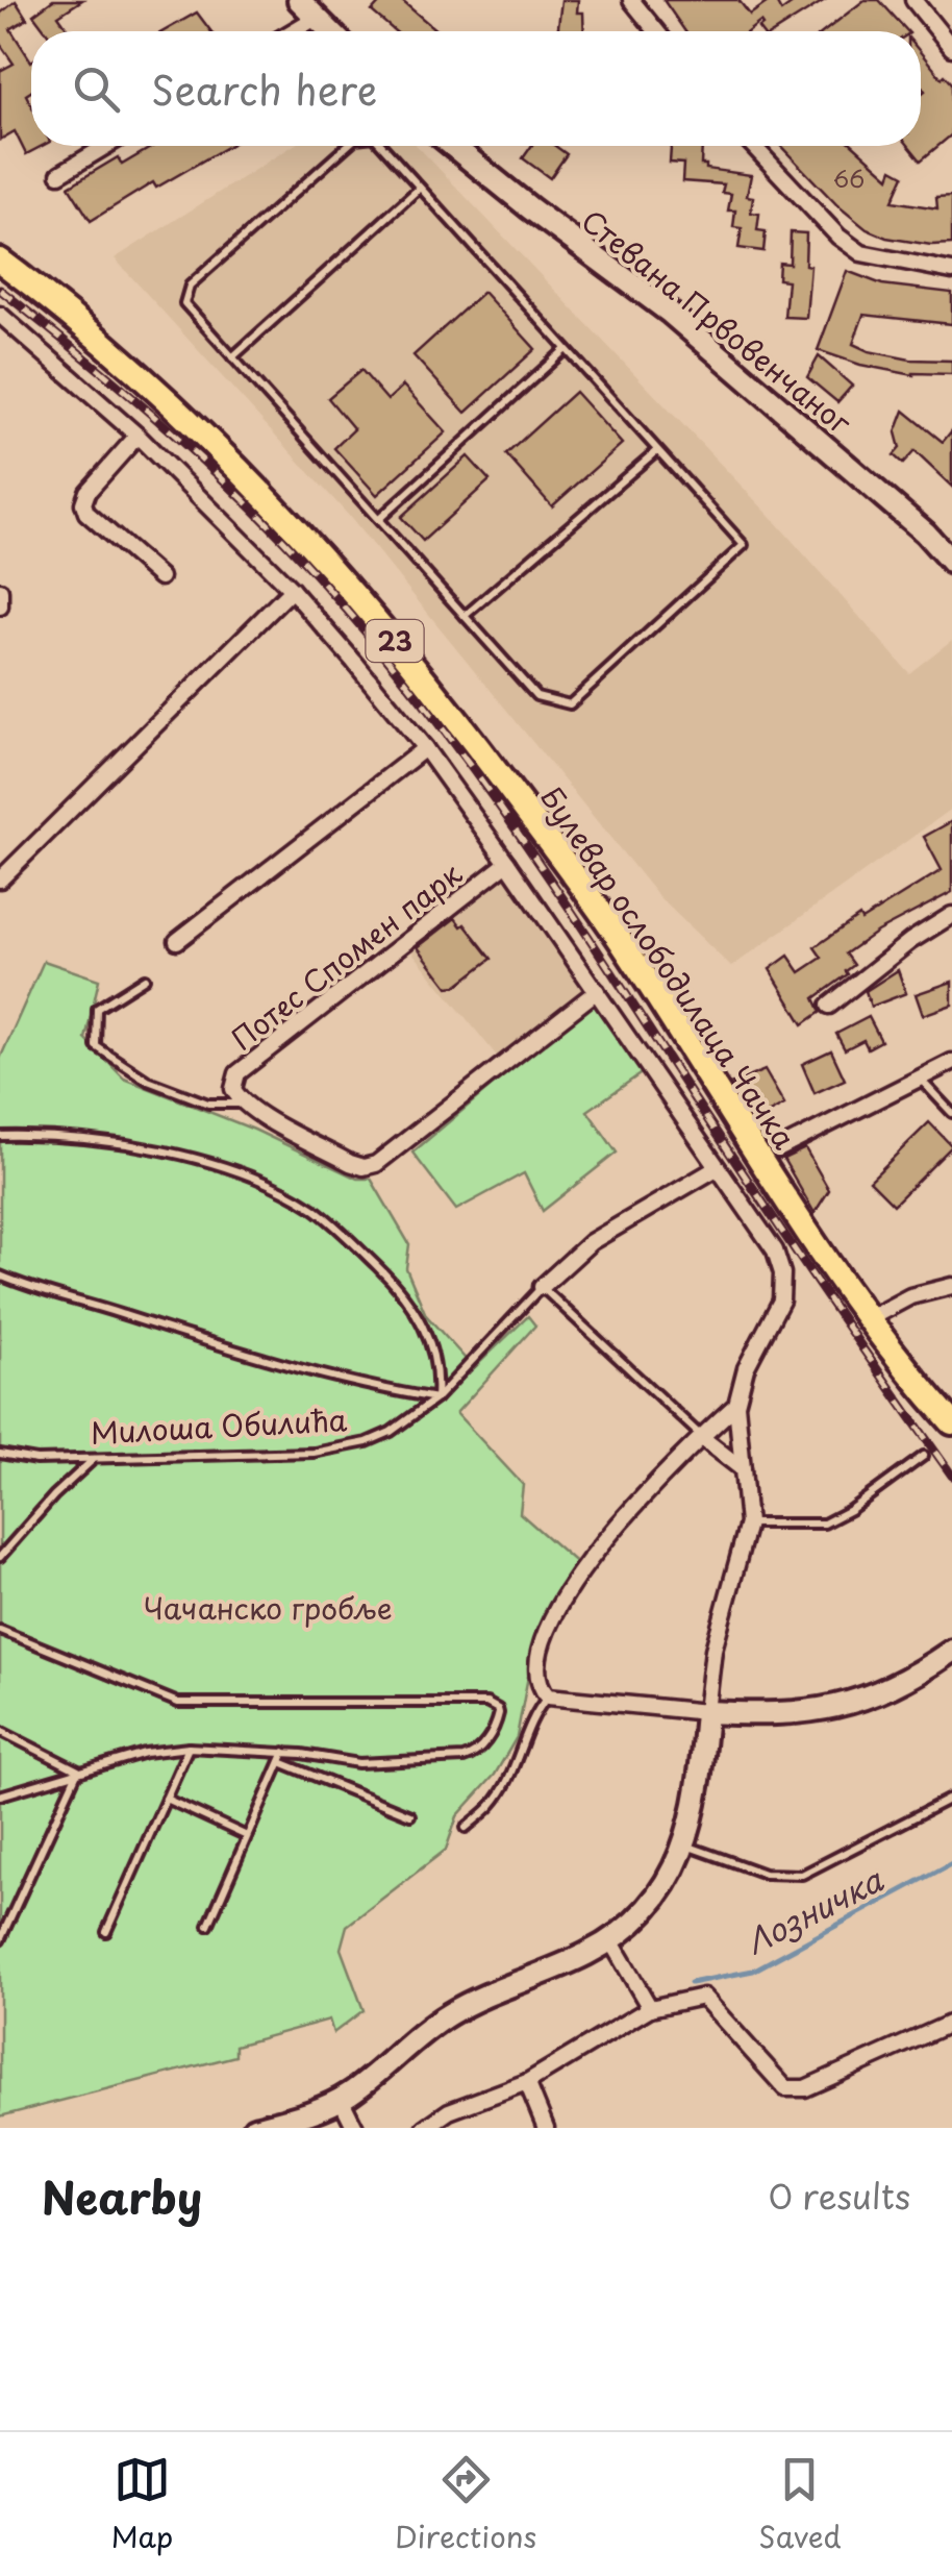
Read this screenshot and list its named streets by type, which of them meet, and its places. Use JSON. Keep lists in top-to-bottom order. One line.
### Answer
{"streets":{"main road":["23","Булевар ослободилаца Чачка"],"street":["Стевана Првовенчаног","Потес Спомен парк","Милоша Обилића"]},"crossings":[["Потес Спомен парк","Милоша Обилића"]],"water":["Лозничка"],"parks":["Чачанско гробље"],"house_numbers":["66"],"page":{"search":"Search here","heading":["Nearby","0 results"],"nav":["Map","Directions","Saved"]}}
